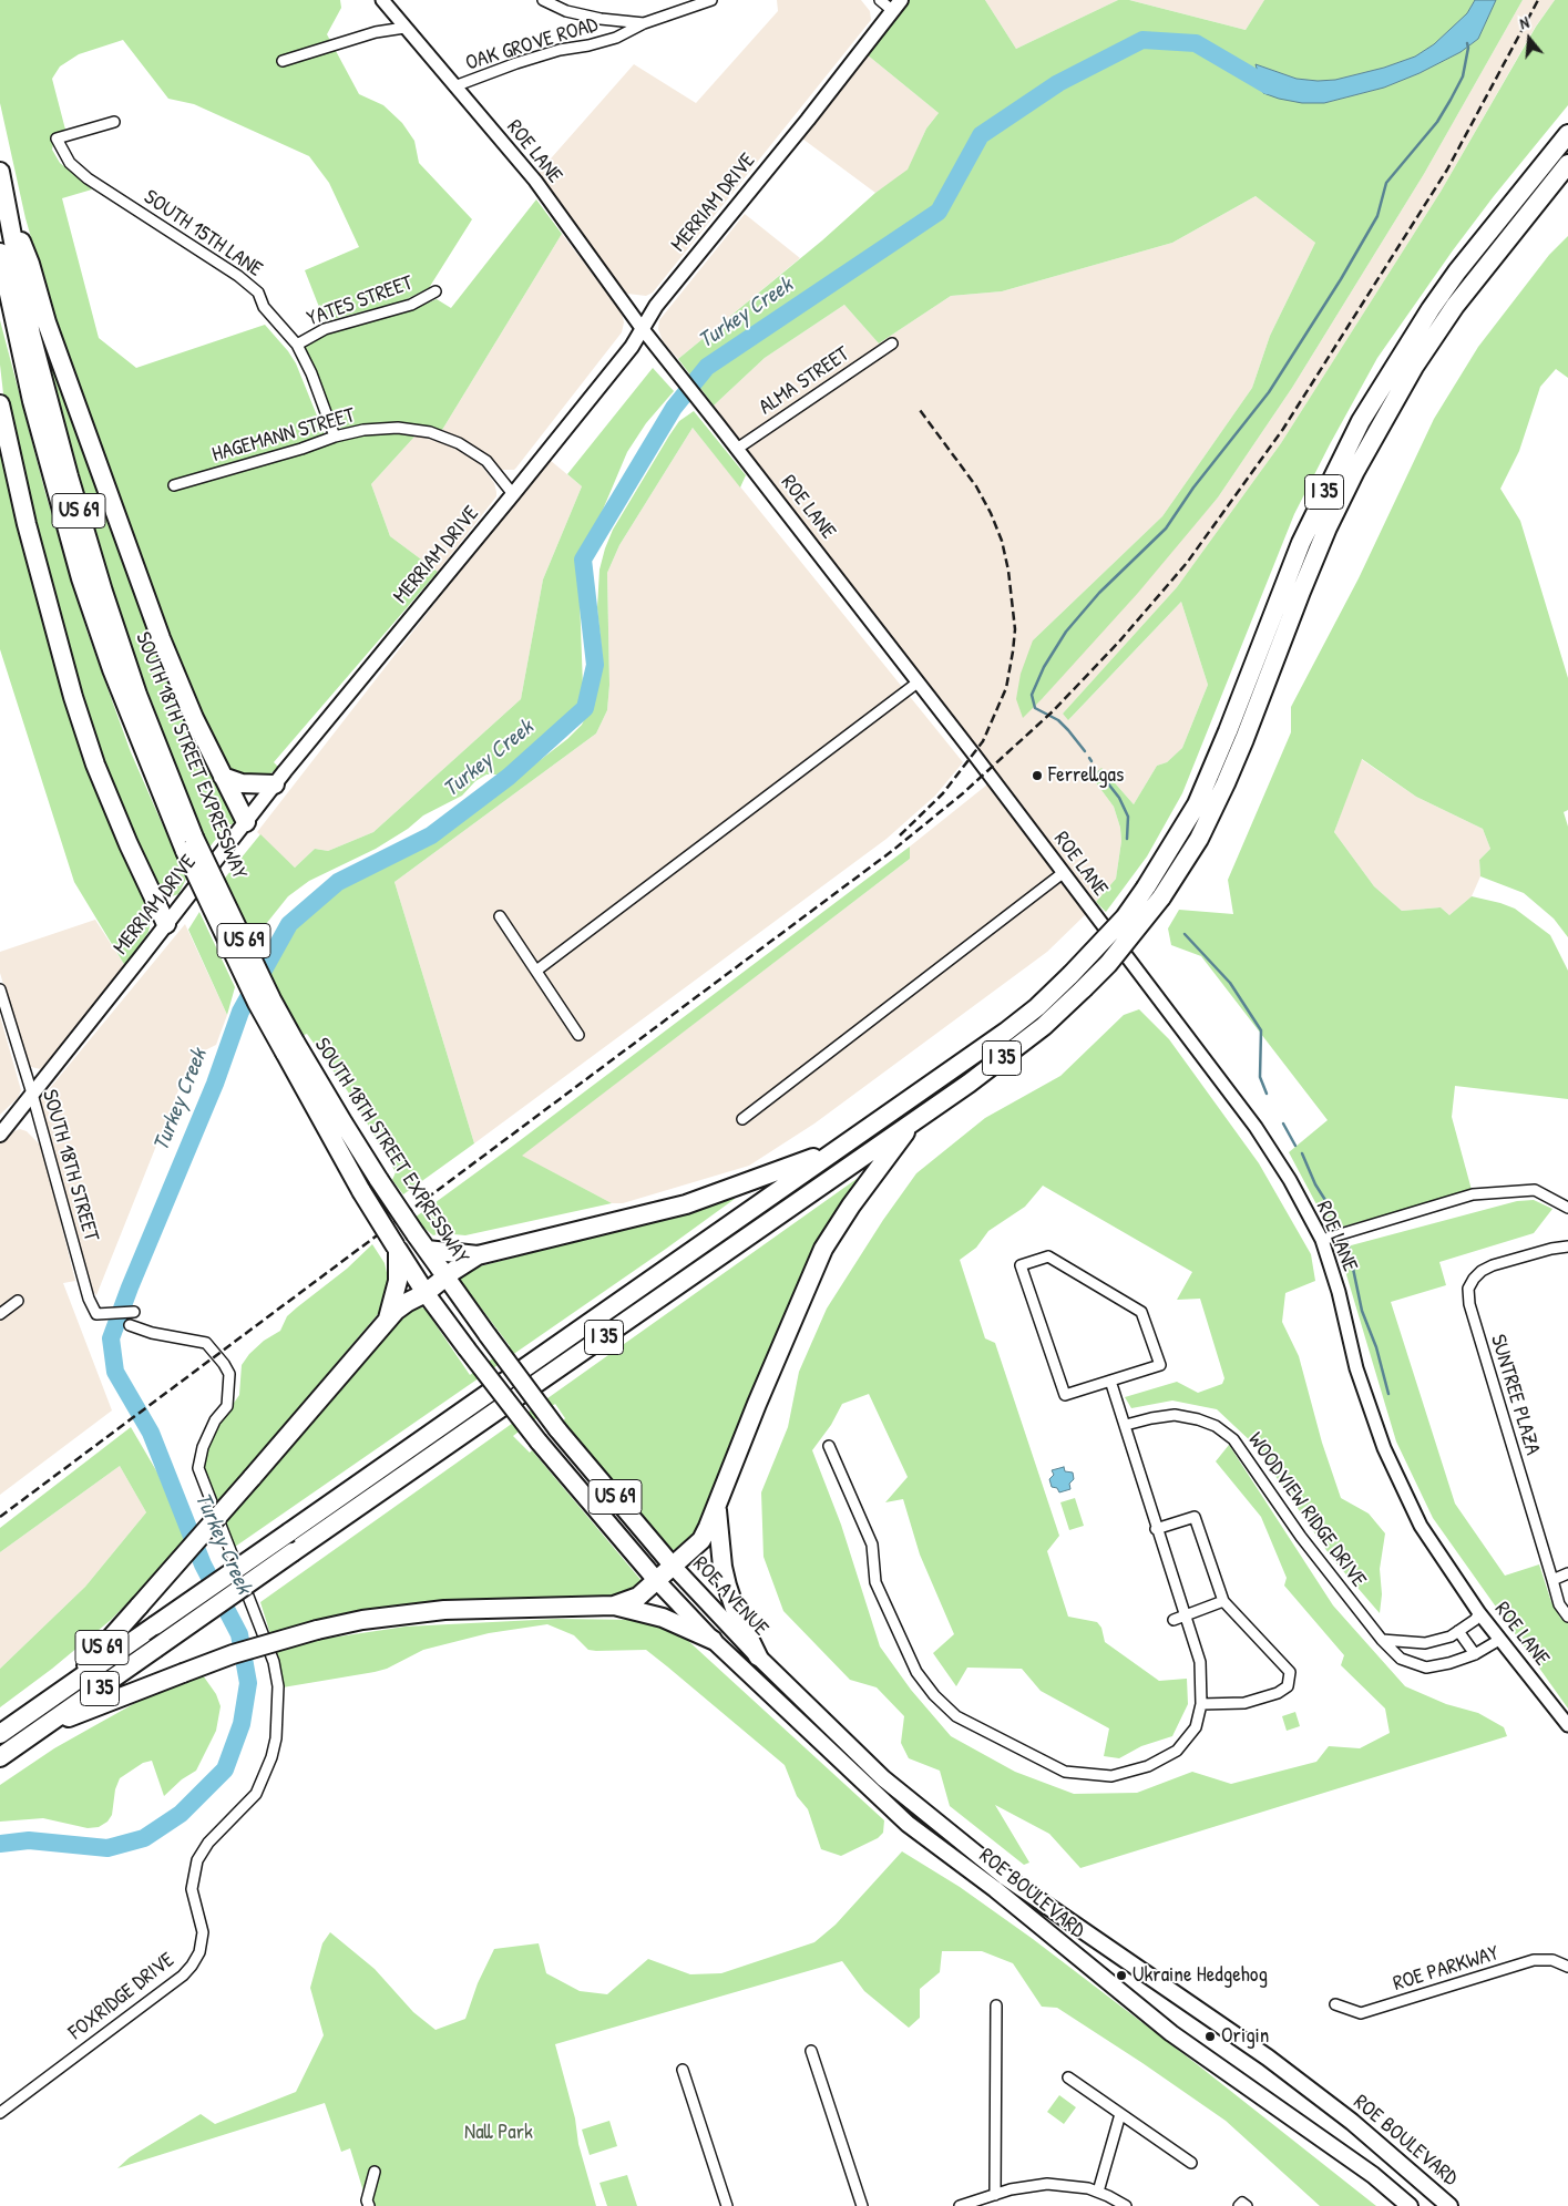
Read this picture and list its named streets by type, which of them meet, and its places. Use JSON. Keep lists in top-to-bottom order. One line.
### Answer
{"streets":{"highway":["I 35","US 69","SOUTH 18TH STREET EXPRESSWAY"],"main road":["MERRIAM DRIVE","ROE AVENUE","ROE BOULEVARD"],"street":["OAK GROVE ROAD","ROE LANE","SOUTH 15TH LANE","YATES STREET","ALMA STREET","HAGEMANN STREET","SOUTH 18TH STREET","SUNTREE PLAZA","WOODVIEW RIDGE DRIVE","ROE PARKWAY","FOXRIDGE DRIVE"]},"crossings":[["OAK GROVE ROAD","ROE LANE"],["ROE LANE","MERRIAM DRIVE"],["ROE LANE","ALMA STREET"],["ROE LANE","WOODVIEW RIDGE DRIVE"],["MERRIAM DRIVE","HAGEMANN STREET"],["MERRIAM DRIVE","SOUTH 18TH STREET"],["SOUTH 15TH LANE","YATES STREET"],["SOUTH 15TH LANE","HAGEMANN STREET"],["I 35","US 69"],["US 69","SOUTH 18TH STREET EXPRESSWAY"],["US 69","ROE AVENUE"],["US 69","ROE BOULEVARD"],["SOUTH 18TH STREET EXPRESSWAY","ROE AVENUE"],["SOUTH 18TH STREET EXPRESSWAY","ROE BOULEVARD"],["ROE AVENUE","ROE BOULEVARD"]],"water":["Turkey Creek"],"parks":["Nall Park"],"places":["Ferrellgas","Ukraine Hedgehog","Origin"],"north":"top"}
